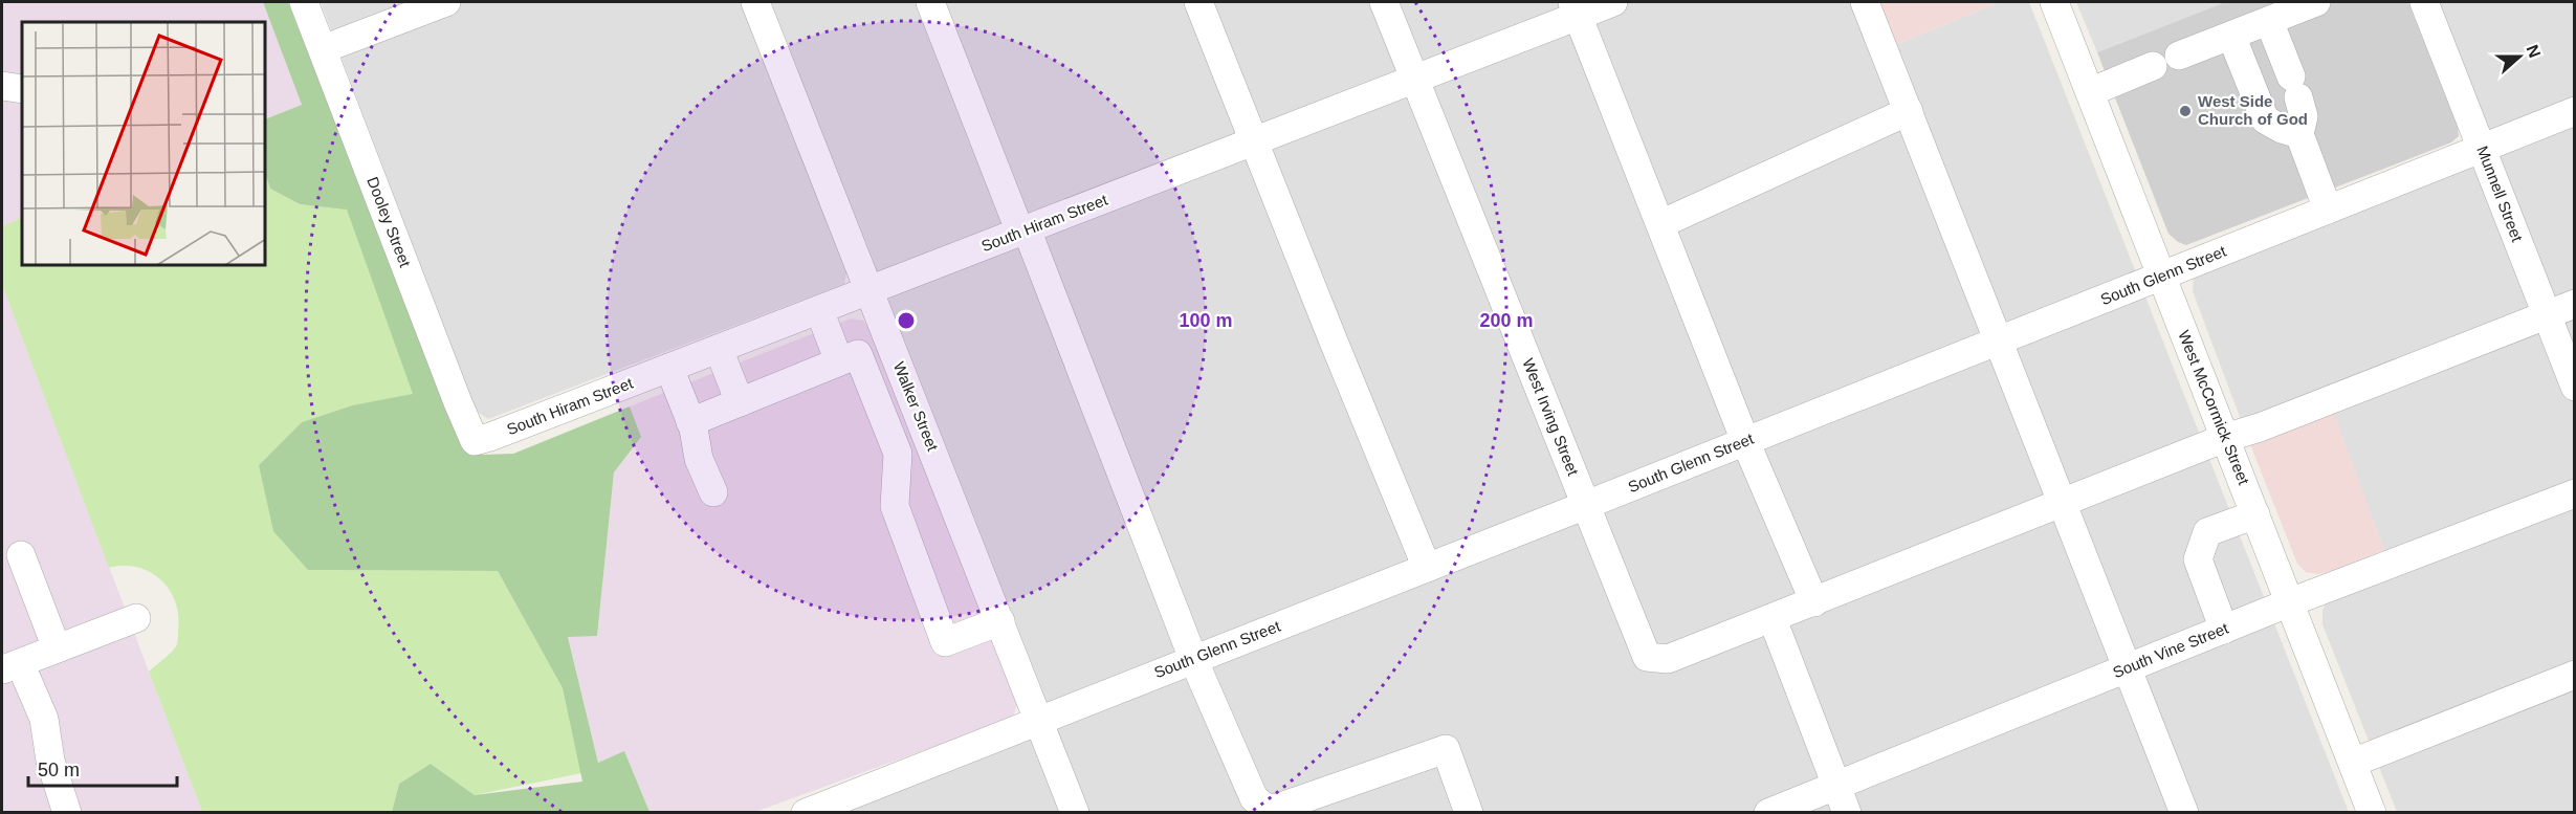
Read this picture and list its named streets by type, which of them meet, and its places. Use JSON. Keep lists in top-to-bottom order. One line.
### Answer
{"streets":{"street":["Munnell Street","Dooley Street","South Hiram Street","South Glenn Street","Walker Street","West McCormick Street","West Irving Street","South Vine Street"]},"crossings":[["Munnell Street","South Glenn Street"],["Dooley Street","South Hiram Street"],["South Hiram Street","Walker Street"],["South Hiram Street","West Irving Street"],["South Glenn Street","Walker Street"],["South Glenn Street","West McCormick Street"],["South Glenn Street","West Irving Street"],["West McCormick Street","South Vine Street"]],"places":["West Side Church of God"],"scale_bar":"50 m","north":"right","rings":["100 m","200 m"]}
